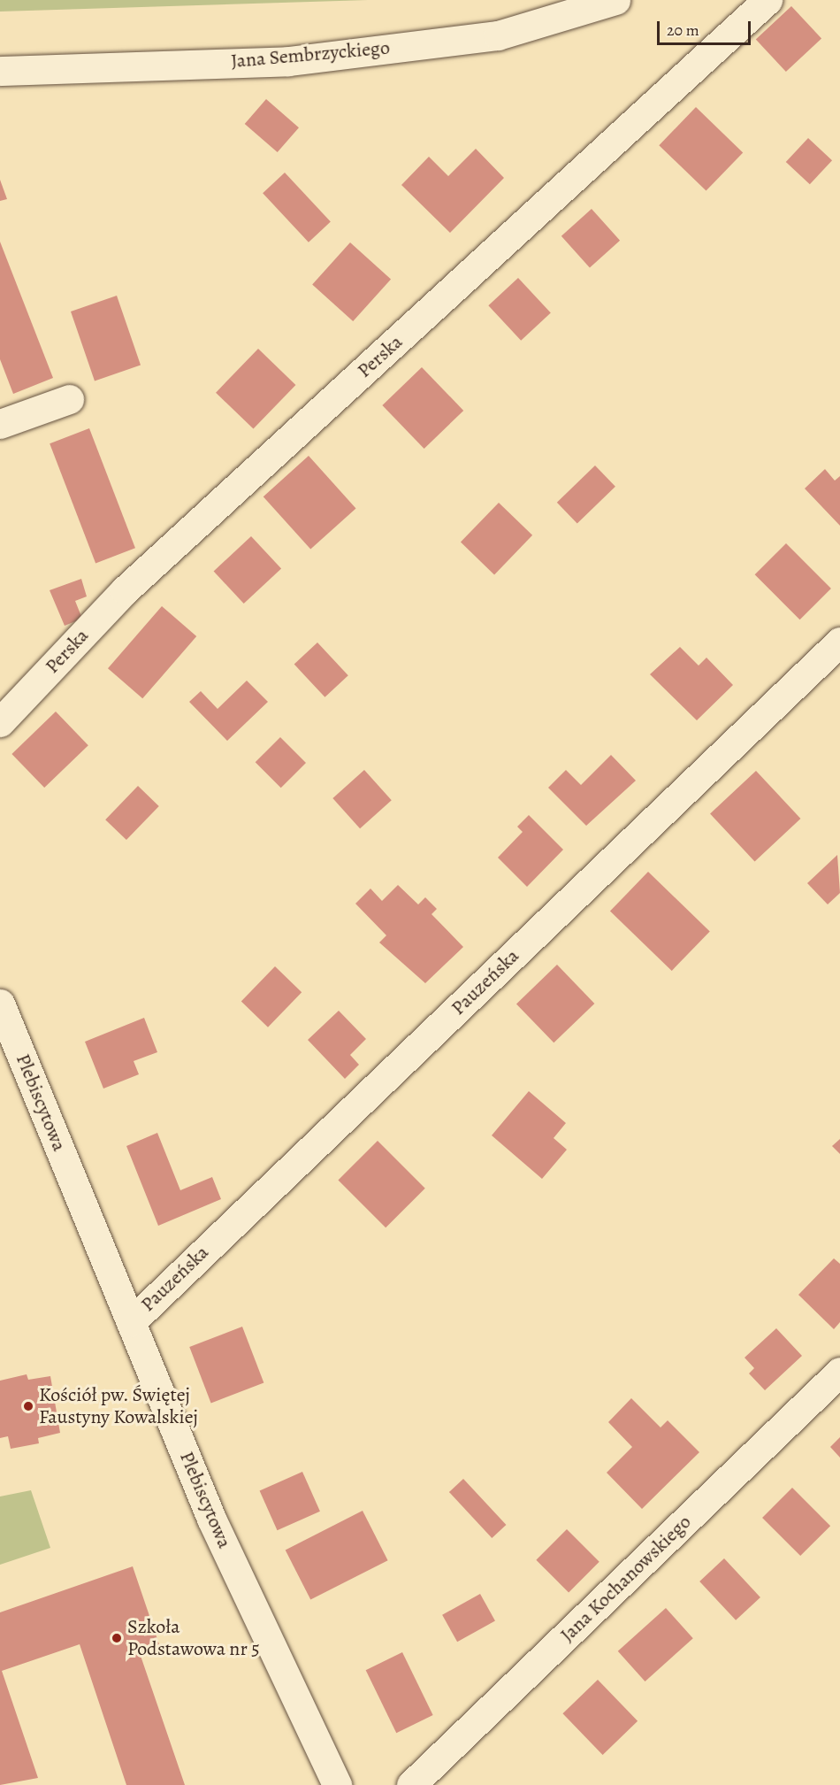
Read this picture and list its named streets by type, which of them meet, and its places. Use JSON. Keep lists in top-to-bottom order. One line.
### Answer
{"streets":{"street":["Jana Sembrzyckiego","Perska","Pauzeńska","Plebiscytowa","Jana Kochanowskiego"]},"crossings":[["Pauzeńska","Plebiscytowa"]],"places":["Kościół pw. Świętej Faustyny Kowalskiej","Szkoła Podstawowa nr 5"],"scale_bar":"20 m"}
